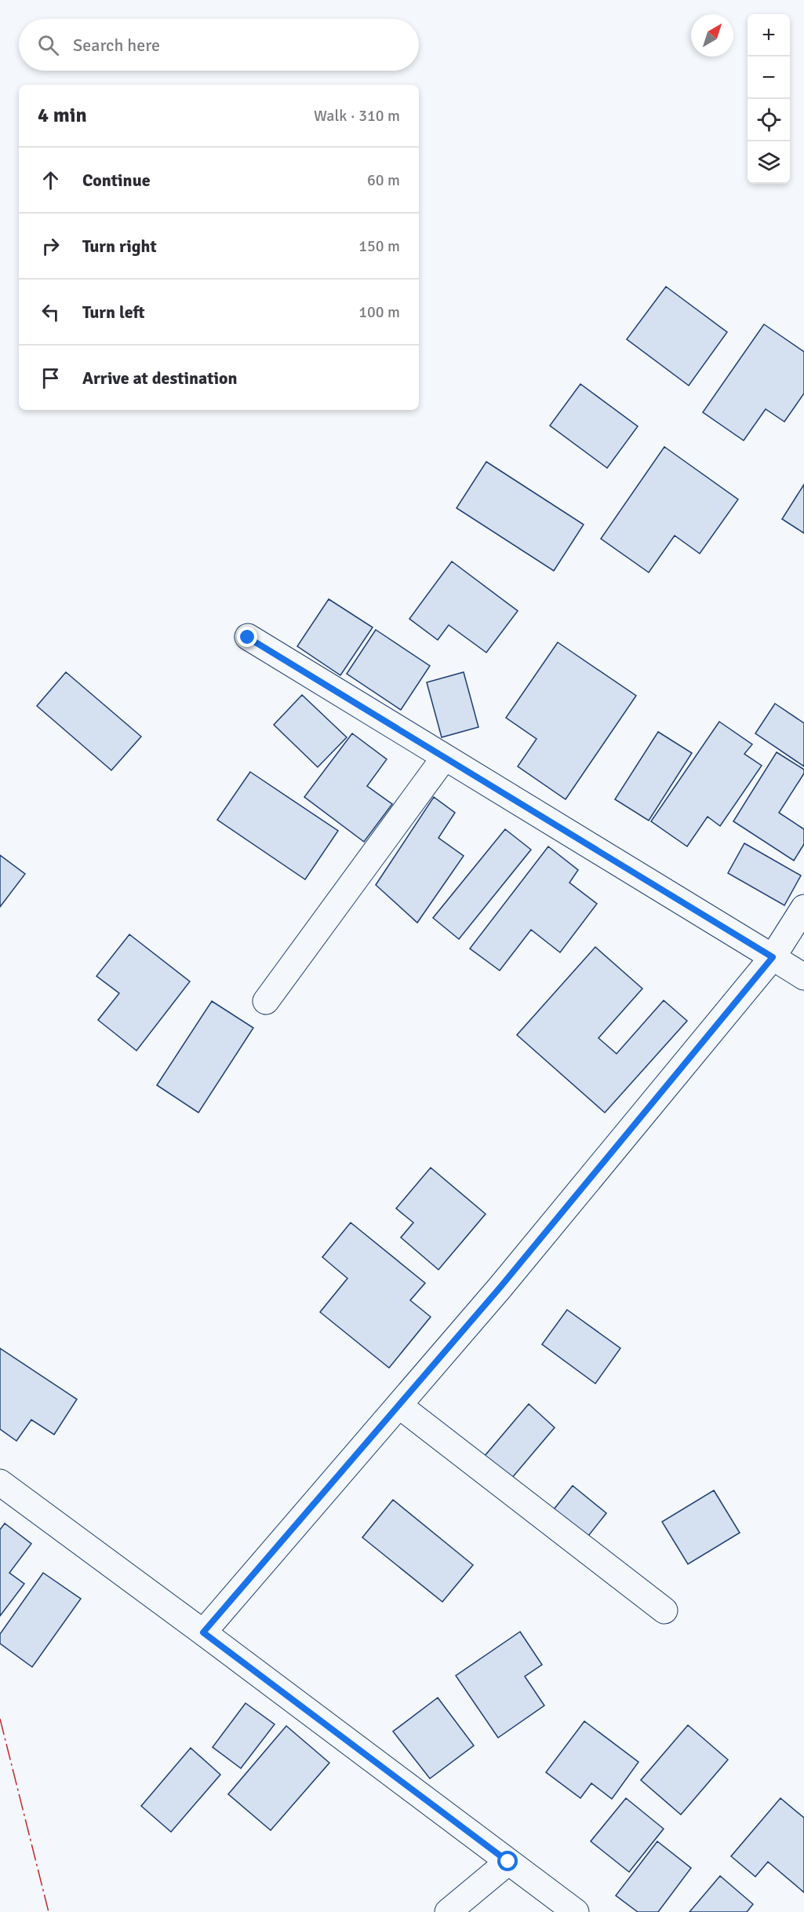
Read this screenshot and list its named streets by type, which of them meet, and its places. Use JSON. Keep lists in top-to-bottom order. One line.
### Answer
{"north":"top right","page":{"map_buttons":["+","−"],"search":"Search here","heading":["4 min","Walk · 310 m"],"list":[["Continue","60 m"],["Turn right","150 m"],["Turn left","100 m"],"Arrive at destination"]}}
